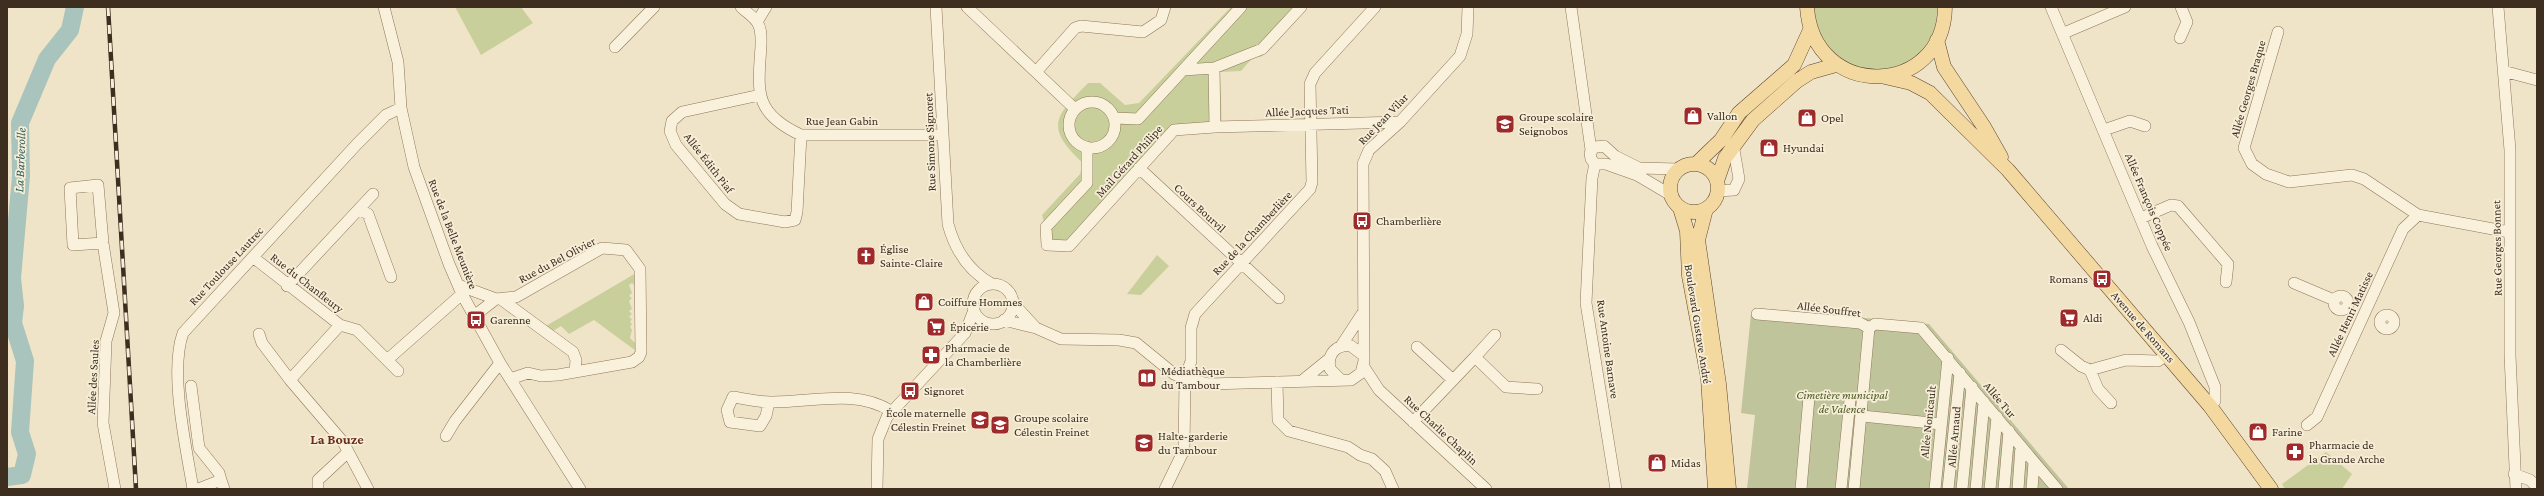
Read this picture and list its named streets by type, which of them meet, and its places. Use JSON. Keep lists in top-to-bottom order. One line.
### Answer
{"streets":{"main road":["Boulevard Gustave André","Avenue de Romans"],"street":["Allée Georges Braque","Allée Jacques Tati","Rue Jean Vilar","Rue Jean Gabin","Rue Simone Signoret","Mail Gérard Philipe","Allée Édith Piaf","Allée François Coppée","Cours Bourvil","Rue de la Chamberlière","Rue de la Belle Meunière","Rue Georges Bonnet","Rue du Bel Olivier","Rue Toulouse Lautrec","Rue du Chanfleury","Allée Souffret","Allée Henri Matisse","Rue Antoine Barnave","Allée des Saules","Allée Tur","Allée Nonicault","Rue Charlie Chaplin","Allée Arnaud"]},"crossings":[["Allée Georges Braque","Rue Georges Bonnet"],["Allée Georges Braque","Allée Henri Matisse"],["Allée Jacques Tati","Rue Jean Vilar"],["Allée Jacques Tati","Mail Gérard Philipe"],["Allée Jacques Tati","Rue de la Chamberlière"],["Rue Jean Vilar","Rue Charlie Chaplin"],["Rue Jean Gabin","Rue Simone Signoret"],["Rue Jean Gabin","Allée Édith Piaf"],["Mail Gérard Philipe","Cours Bourvil"],["Allée François Coppée","Avenue de Romans"],["Cours Bourvil","Rue de la Chamberlière"],["Rue de la Belle Meunière","Rue du Bel Olivier"],["Rue de la Belle Meunière","Rue Toulouse Lautrec"],["Rue Toulouse Lautrec","Rue du Chanfleury"],["Allée Souffret","Allée Tur"],["Allée Tur","Allée Nonicault"],["Allée Tur","Allée Arnaud"]],"districts":["La Bouze"],"water":["La Barberolle"],"parks":["Cimetière municipal de Valence"],"places":{"shop":["Vallon","Opel","Hyundai","Coiffure Hommes","Farine","Midas"],"school or university":["Groupe scolaire Seignobos","École maternelle Célestin Freinet","Groupe scolaire Célestin Freinet","Halte-garderie du Tambour"],"bus stop":["Chamberlière","Romans","Garenne","Signoret"],"church":["Église Sainte-Claire"],"supermarket":["Aldi","Épicerie"],"pharmacy":["Pharmacie de la Chamberlière","Pharmacie de la Grande Arche"],"library":["Médiathèque du Tambour"]}}
